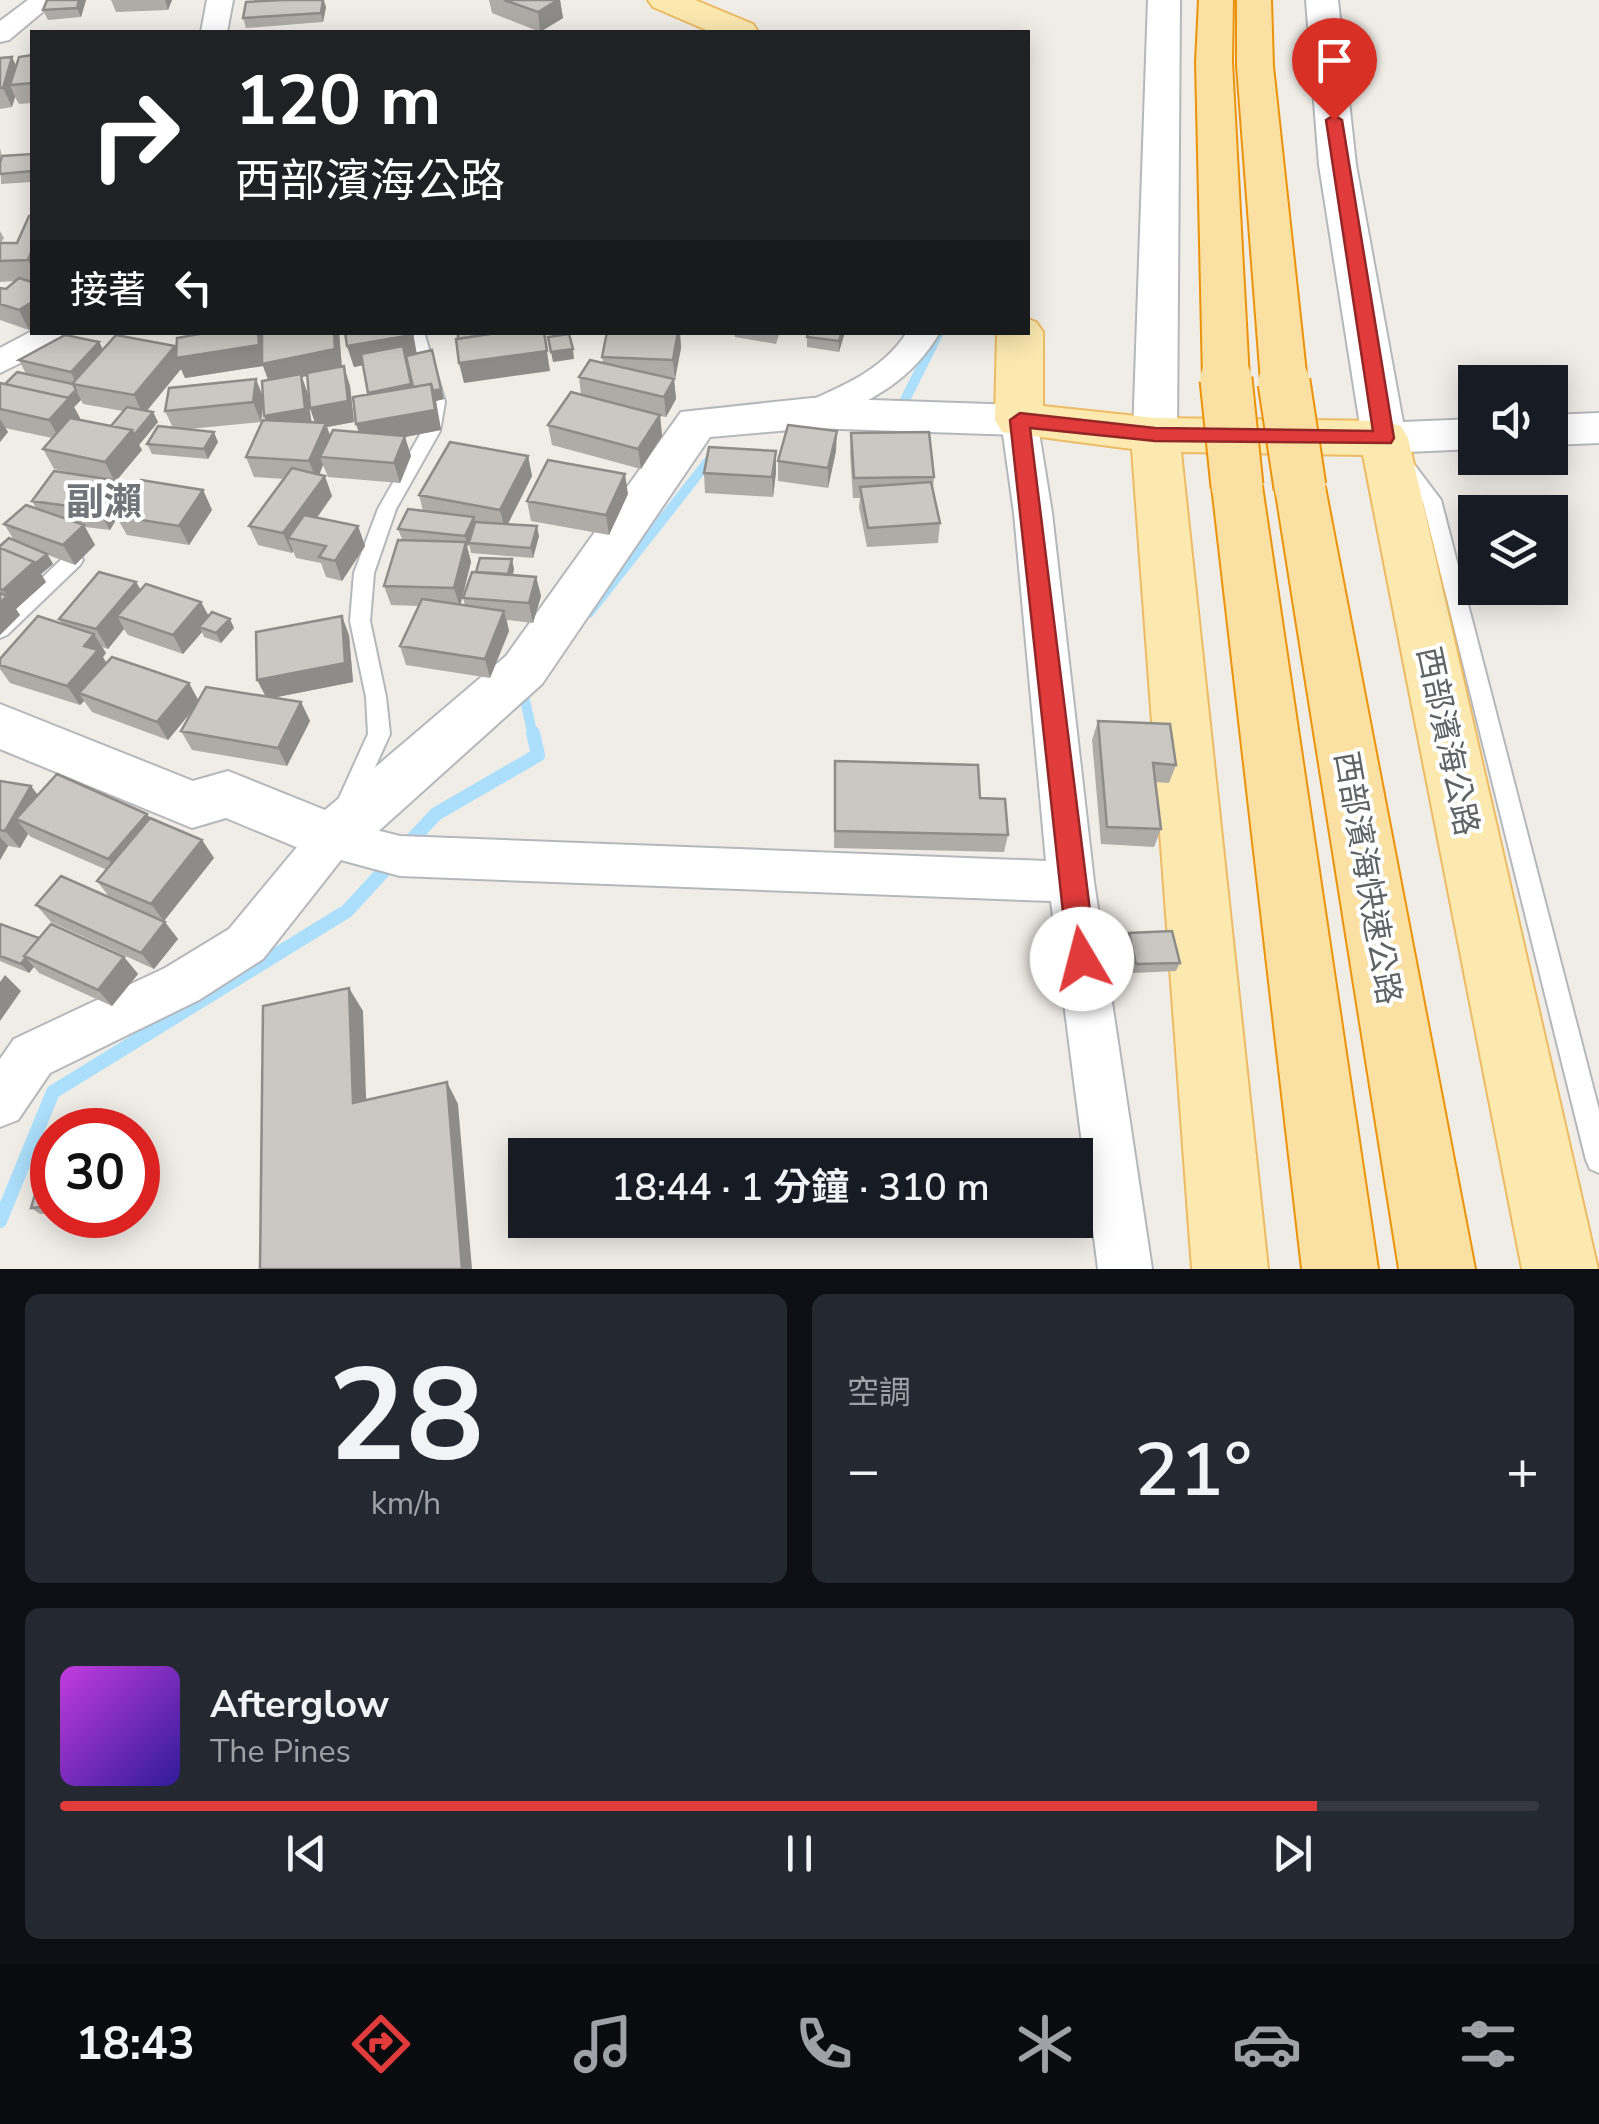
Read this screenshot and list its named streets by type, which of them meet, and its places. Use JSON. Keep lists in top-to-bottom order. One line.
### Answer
{"streets":{"highway":["西部濱海快速公路"],"main road":["西部濱海公路"]},"districts":["副瀨"],"page":{"turn":["120 m","西部濱海公路"],"then":"接著","limit":"30","trip":"18:44 · 1 分鐘 · 310 m","tile":[["28","km/h"],"空調"],"heat":["−","21°","+"],"song":["Afterglow","The Pines"],"tabs":"18:43"}}
